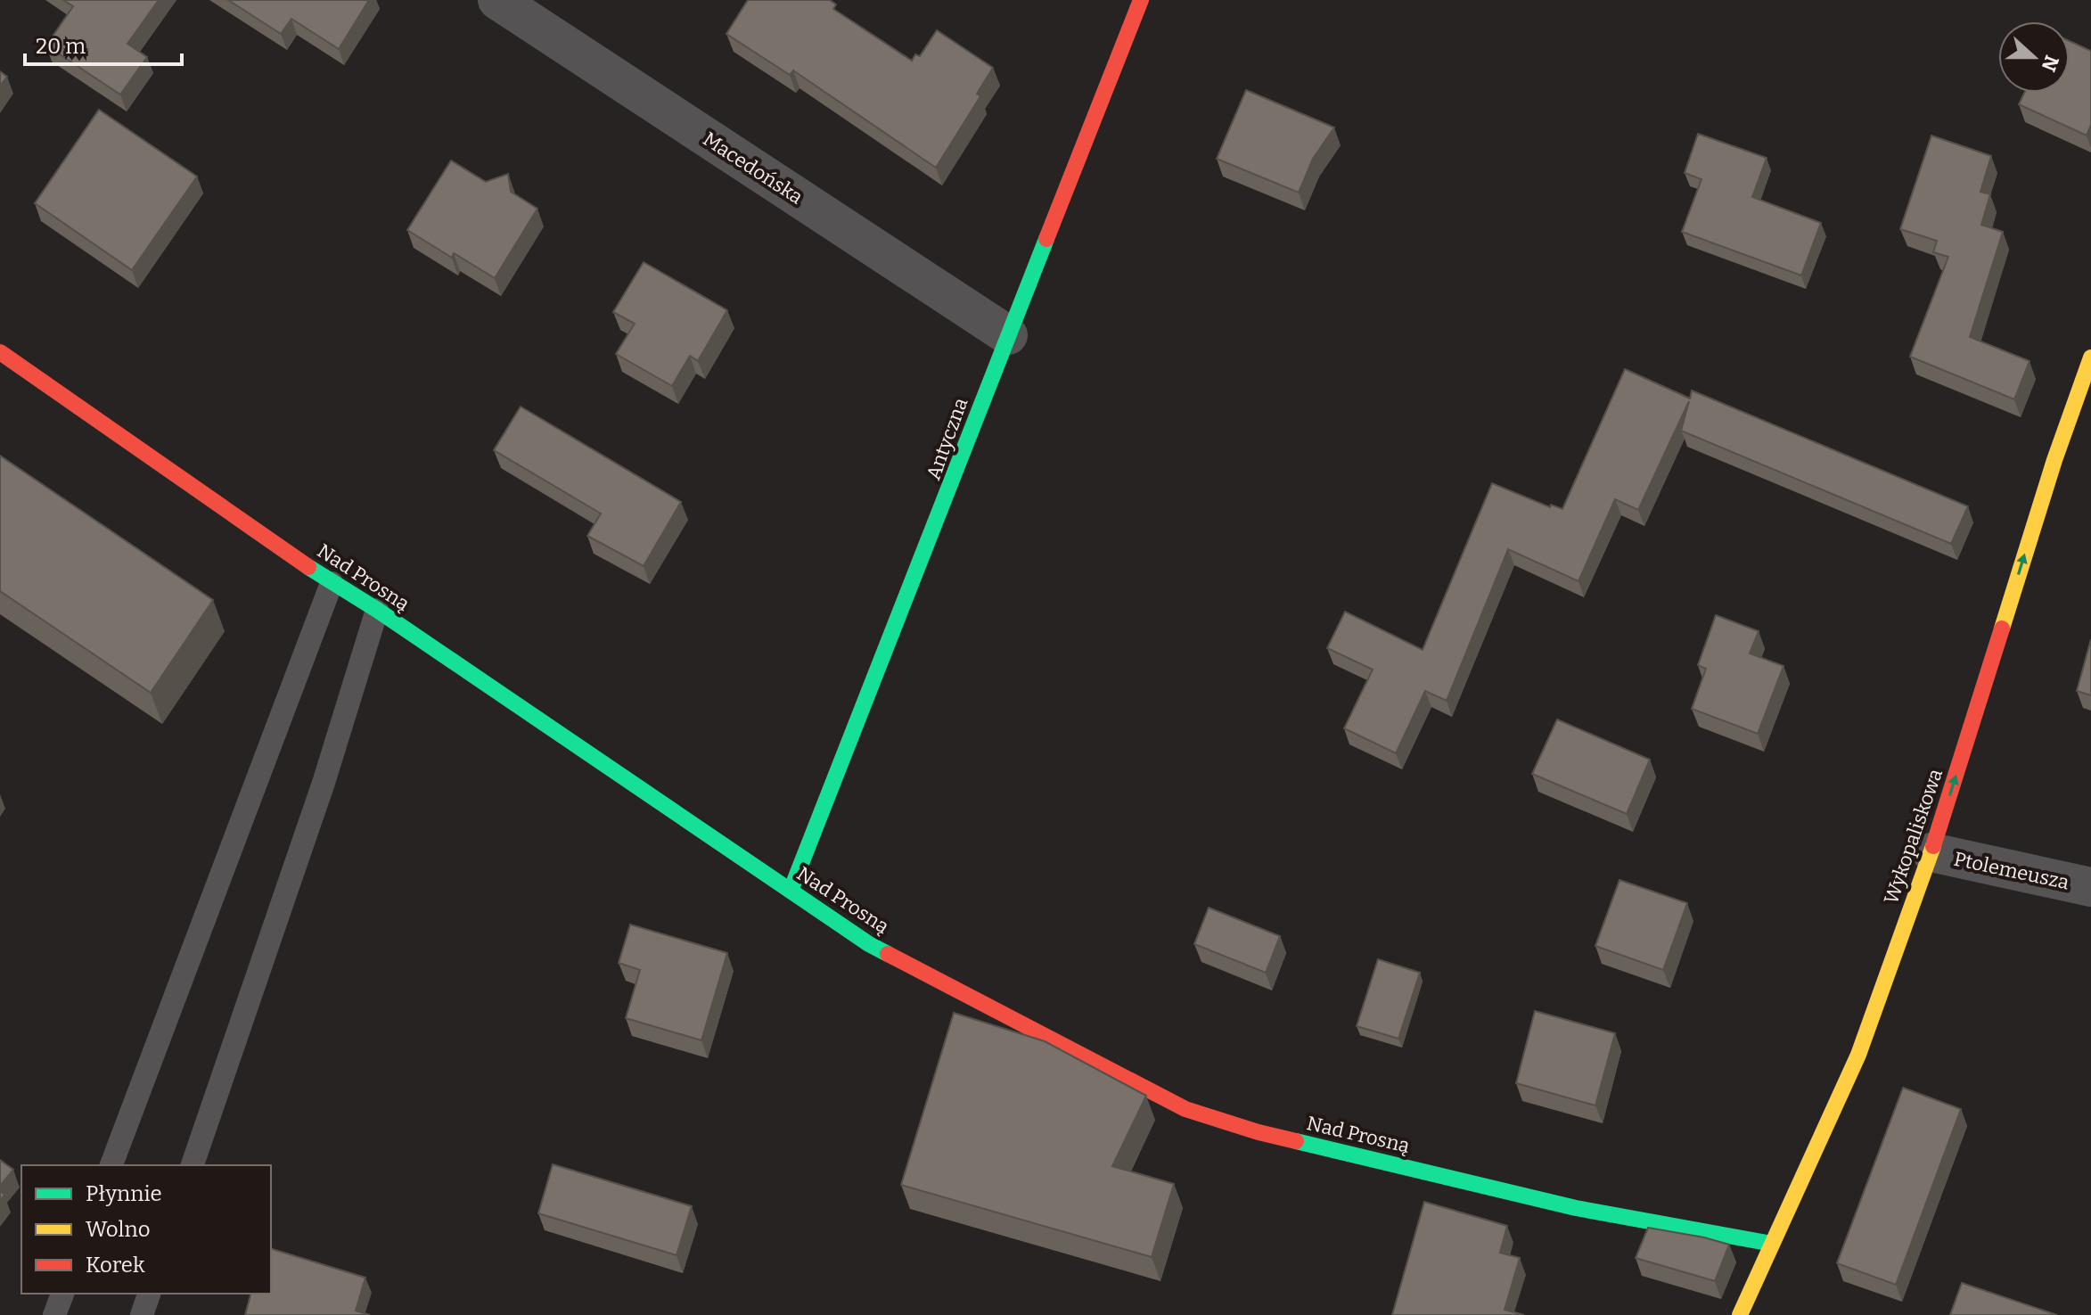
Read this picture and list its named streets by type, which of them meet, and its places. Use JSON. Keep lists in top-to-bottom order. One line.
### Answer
{"streets":{"street":["Macedońska","Antyczna","Nad Prosną","Wykopaliskowa","Ptolemeusza"]},"crossings":[["Macedońska","Antyczna"],["Antyczna","Nad Prosną"],["Nad Prosną","Wykopaliskowa"],["Wykopaliskowa","Ptolemeusza"]],"one_way":["Wykopaliskowa"],"legend":["Płynnie","Wolno","Korek"],"scale_bar":"20 m","north":"right"}
